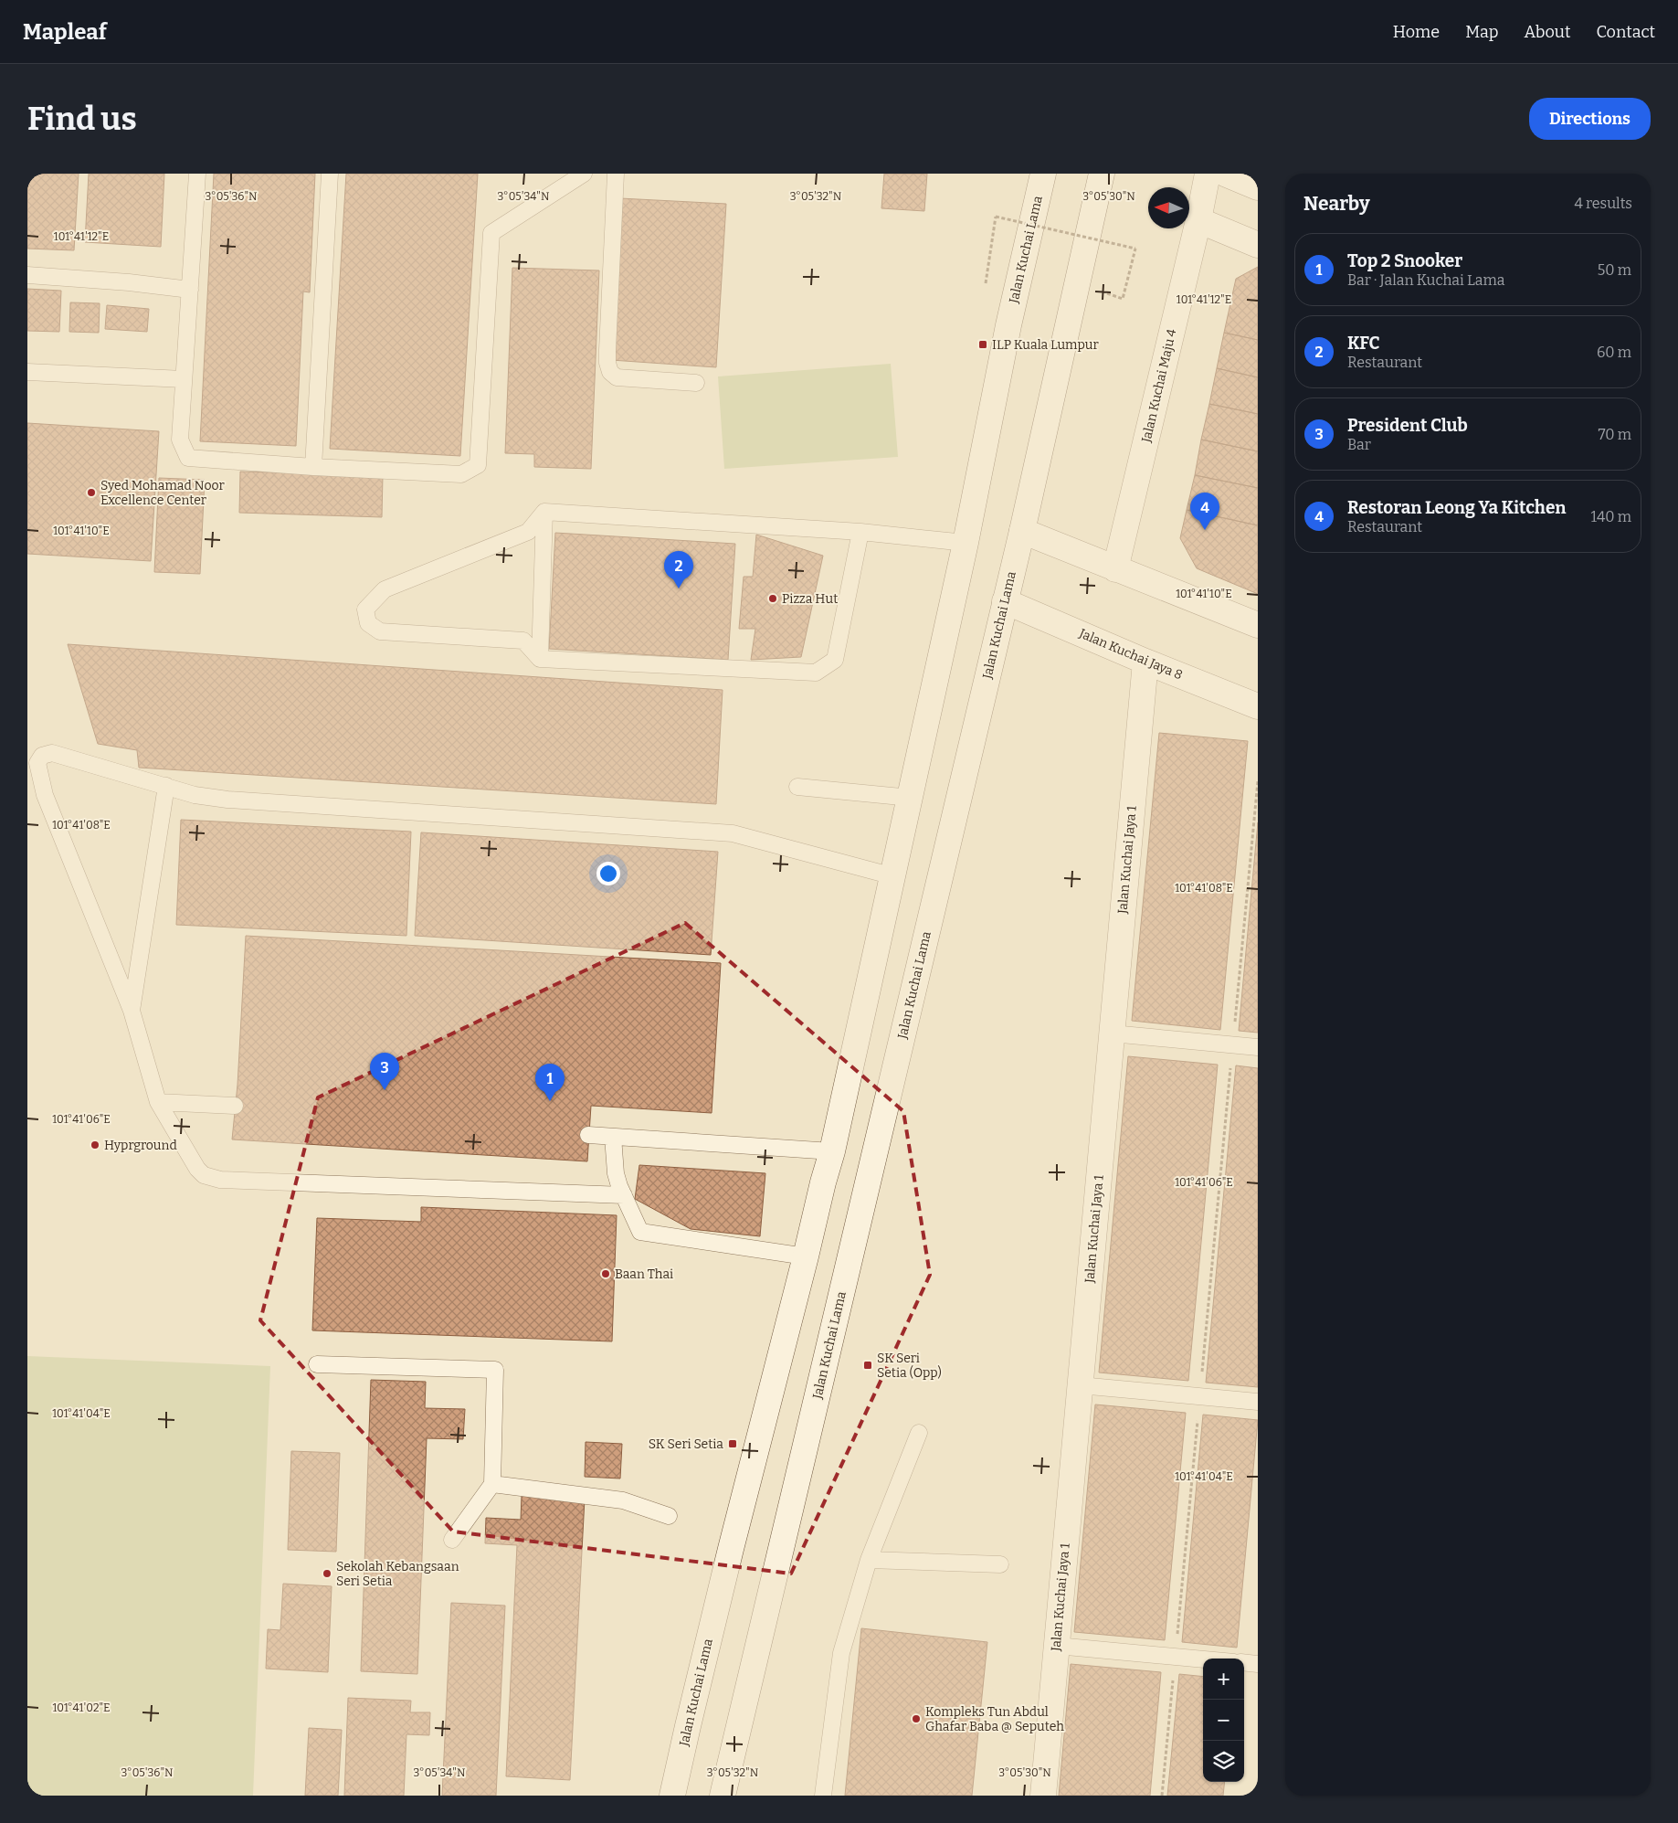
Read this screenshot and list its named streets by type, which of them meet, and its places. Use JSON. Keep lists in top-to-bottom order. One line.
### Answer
{"streets":{"main road":["Jalan Kuchai Lama","Jalan Kuchai Maju 4","Jalan Kuchai Jaya 8","Jalan Kuchai Jaya 1"]},"crossings":[["Jalan Kuchai Lama","Jalan Kuchai Jaya 8"],["Jalan Kuchai Jaya 8","Jalan Kuchai Jaya 1"]],"places":{"transit":["ILP Kuala Lumpur","SK Seri Setia (Opp)","SK Seri Setia"],"other":["Syed Mohamad Noor Excellence Center","Pizza Hut","Hyprground","Baan Thai","Sekolah Kebangsaan Seri Setia","Kompleks Tun Abdul Ghafar Baba @ Seputeh"]},"north":"left","page":{"header":"Mapleaf","nav":["Home","Map","About","Contact"],"buttons":"Directions","title":"Find us","heading":["Nearby","4 results"],"list":[{"mark":"1","name":"Top 2 Snooker","note":"Bar · Jalan Kuchai Lama","value":"50 m"},{"mark":"2","name":"KFC","note":"Restaurant","value":"60 m"},{"mark":"3","name":"President Club","note":"Bar","value":"70 m"},{"mark":"4","name":"Restoran Leong Ya Kitchen","note":"Restaurant","value":"140 m"}],"pins":["4","2","3","1"],"map_buttons":["+","−"]},"coordinates":["3°05'36\"N","3°05'34\"N","3°05'32\"N","3°05'30\"N","101°41'12\"E","101°41'10\"E","101°41'08\"E","101°41'06\"E","101°41'04\"E","101°41'02\"E"]}
